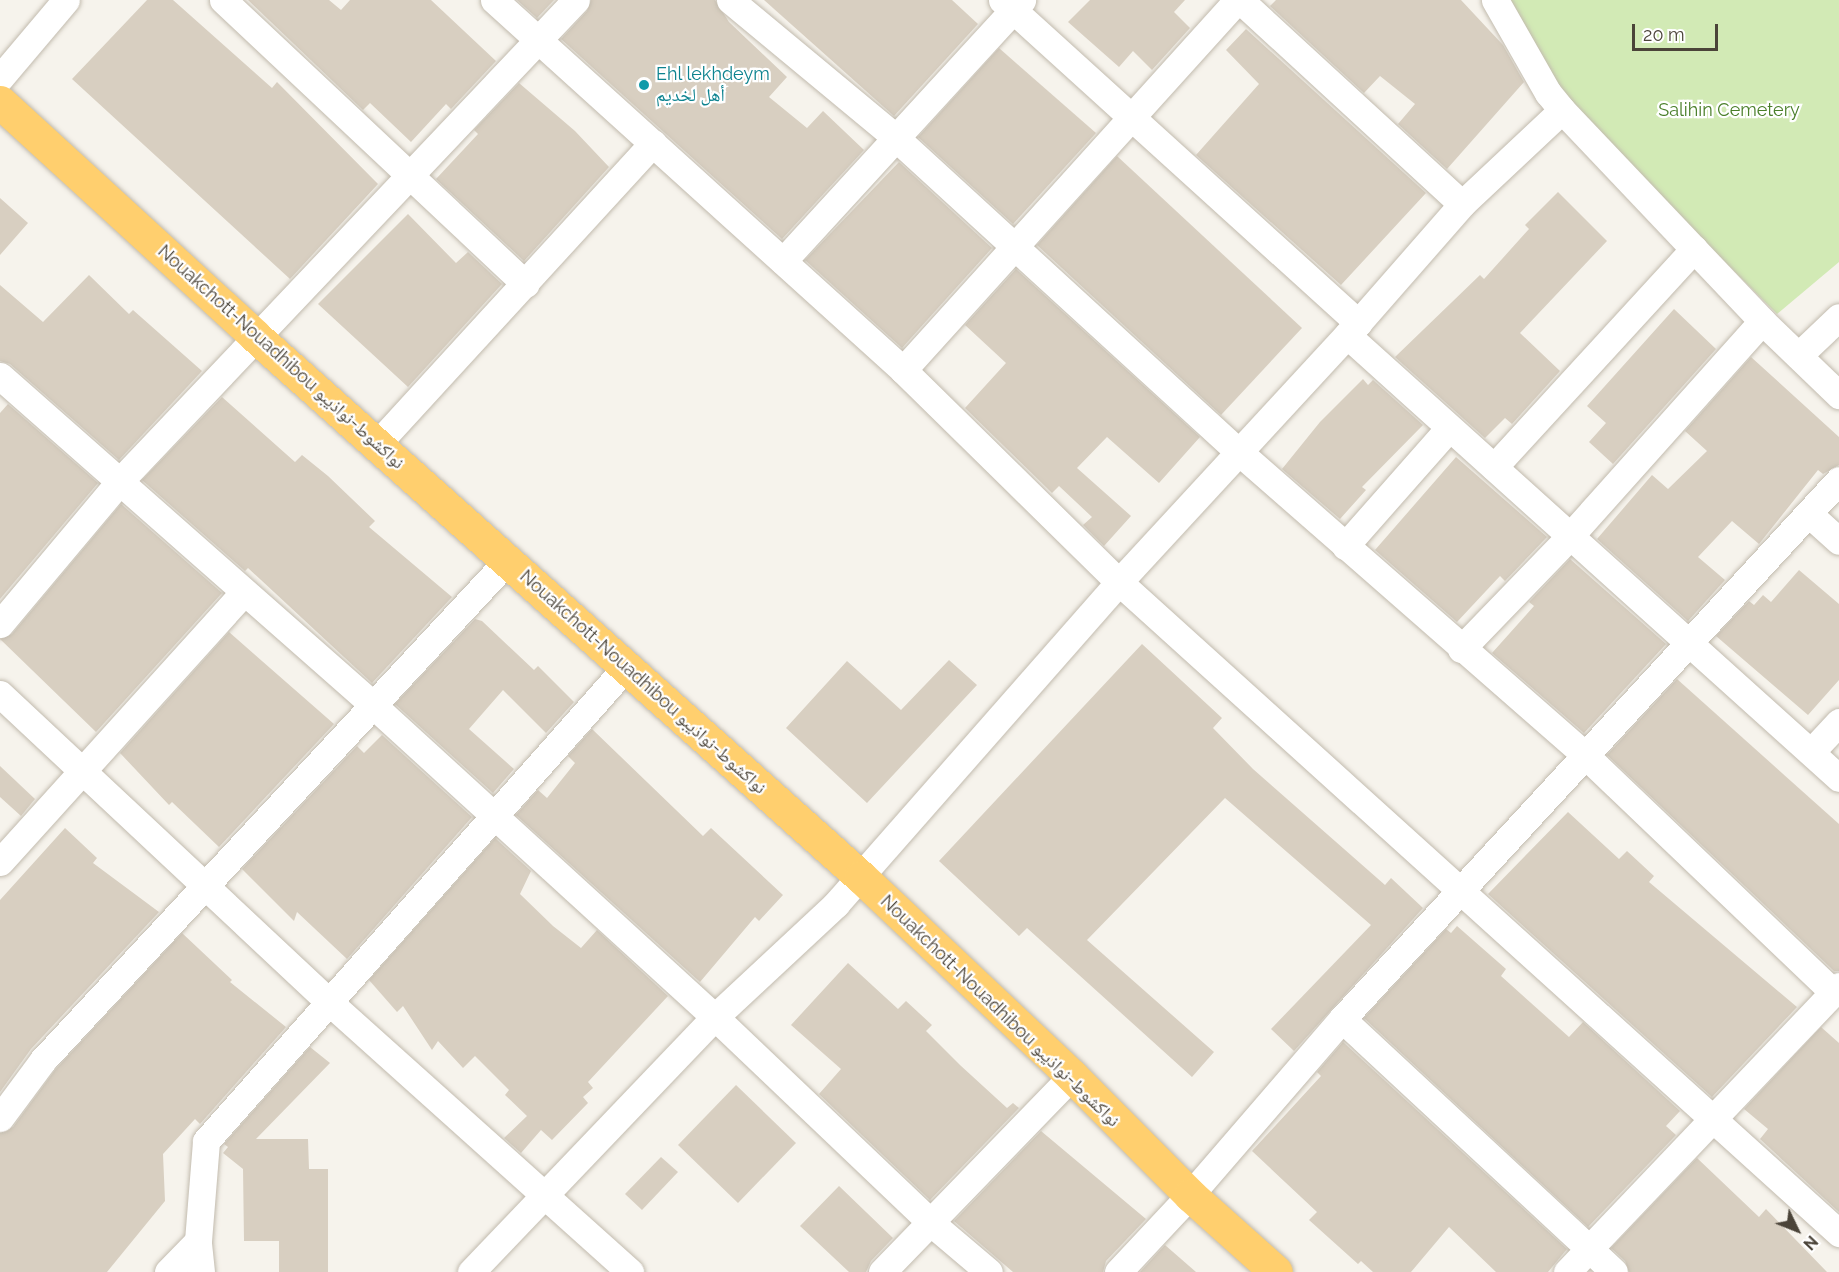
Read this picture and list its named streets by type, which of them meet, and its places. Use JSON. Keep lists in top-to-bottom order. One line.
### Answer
{"streets":{"highway":["Nouakchott-Nouadhibou نواكشوط-نواذيبو"]},"parks":["Salihin Cemetery"],"places":["Ehl lekhdeym أهل لخديم"],"scale_bar":"20 m","north":"bottom right"}
